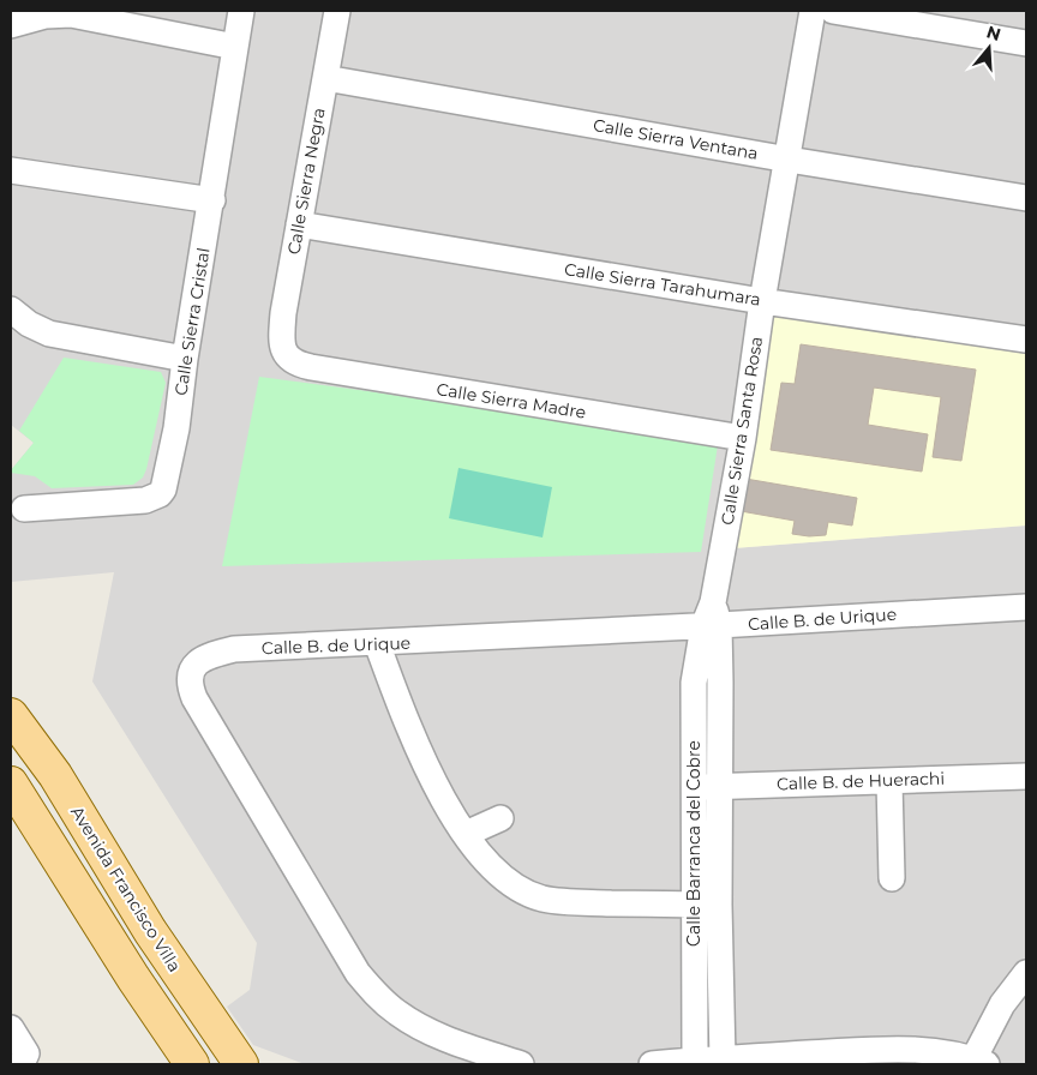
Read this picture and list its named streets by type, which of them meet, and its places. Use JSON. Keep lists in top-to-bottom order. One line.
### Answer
{"streets":{"main road":["Avenida Francisco Villa"],"street":["Calle Sierra Ventana","Calle Sierra Negra","Calle Sierra Tarahumara","Calle Sierra Cristal","Calle Sierra Madre","Calle Sierra Santa Rosa","Calle B. de Urique","Calle B. de Huerachi","Calle Barranca del Cobre"]},"crossings":[["Calle Sierra Ventana","Calle Sierra Negra"],["Calle Sierra Ventana","Calle Sierra Santa Rosa"],["Calle Sierra Negra","Calle Sierra Tarahumara"],["Calle Sierra Negra","Calle Sierra Madre"],["Calle Sierra Tarahumara","Calle Sierra Santa Rosa"],["Calle Sierra Madre","Calle Sierra Santa Rosa"],["Calle Sierra Santa Rosa","Calle B. de Urique"],["Calle Sierra Santa Rosa","Calle Barranca del Cobre"],["Calle B. de Urique","Calle Barranca del Cobre"],["Calle B. de Huerachi","Calle Barranca del Cobre"]],"north":"top"}
